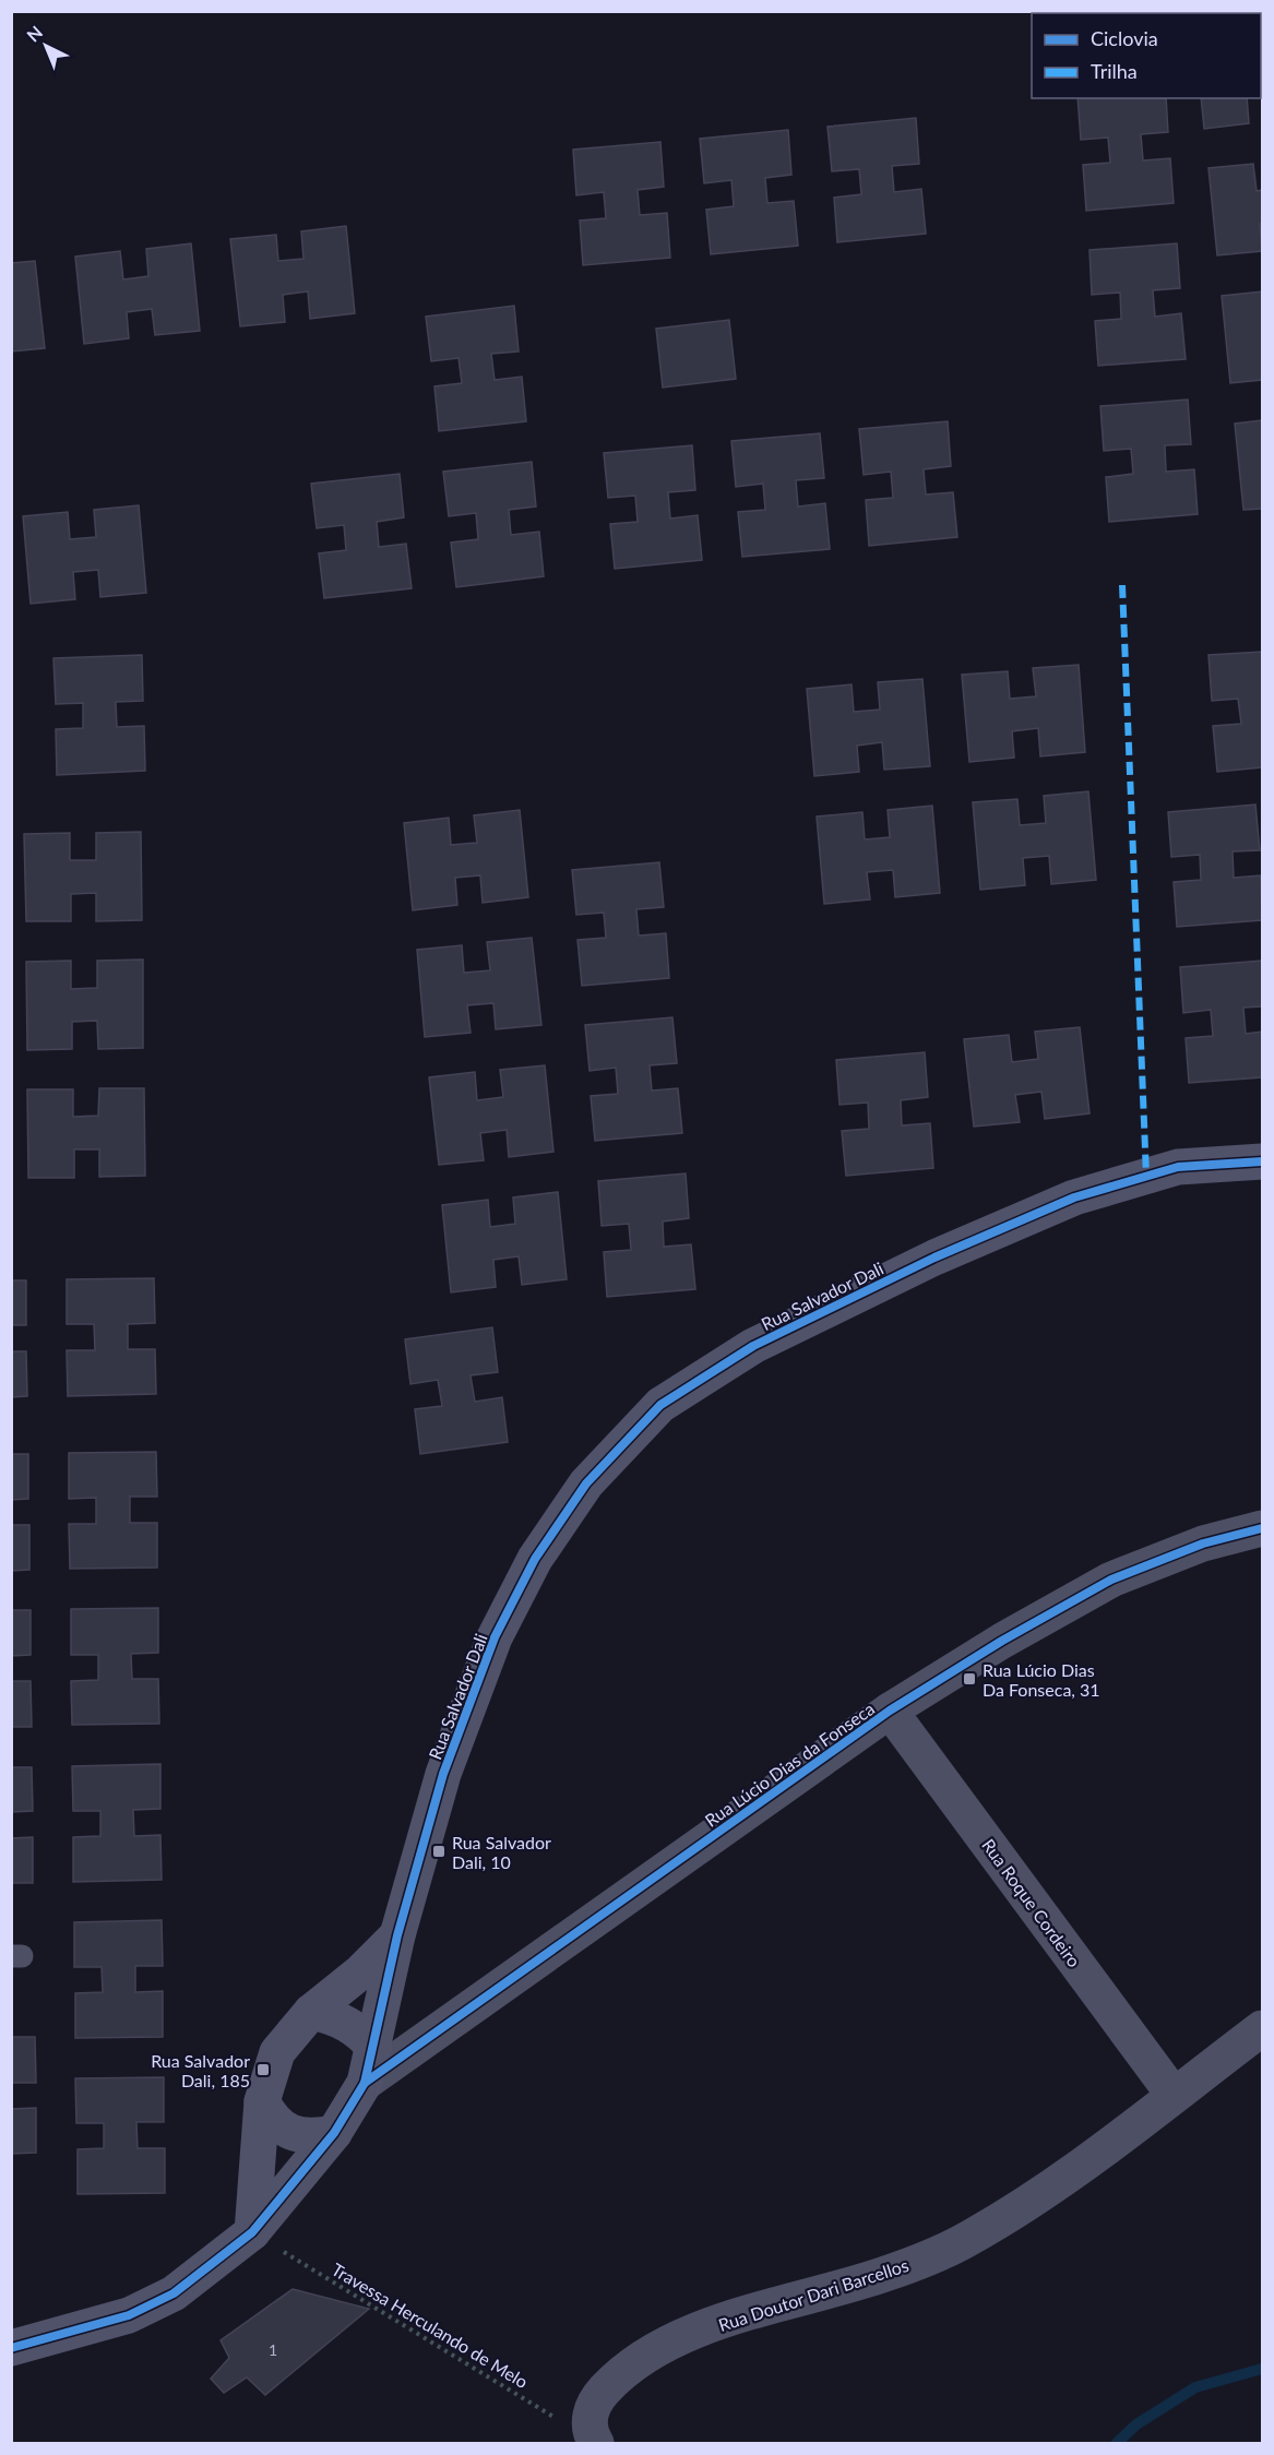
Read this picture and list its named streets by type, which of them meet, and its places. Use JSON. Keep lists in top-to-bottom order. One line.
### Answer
{"streets":{"street":["Rua Salvador Dali","Rua Lúcio Dias da Fonseca","Rua Roque Cordeiro","Rua Doutor Dari Barcellos"],"path":["Travessa Herculando de Melo"]},"crossings":[["Rua Salvador Dali","Rua Lúcio Dias da Fonseca"],["Rua Salvador Dali","Travessa Herculando de Melo"],["Rua Lúcio Dias da Fonseca","Rua Roque Cordeiro"],["Rua Roque Cordeiro","Rua Doutor Dari Barcellos"],["Rua Doutor Dari Barcellos","Travessa Herculando de Melo"]],"places":{"transit":["Rua Lúcio Dias Da Fonseca, 31","Rua Salvador Dali, 10","Rua Salvador Dali, 185"]},"house_numbers":["1"],"legend":["Ciclovia","Trilha"],"north":"top left"}
